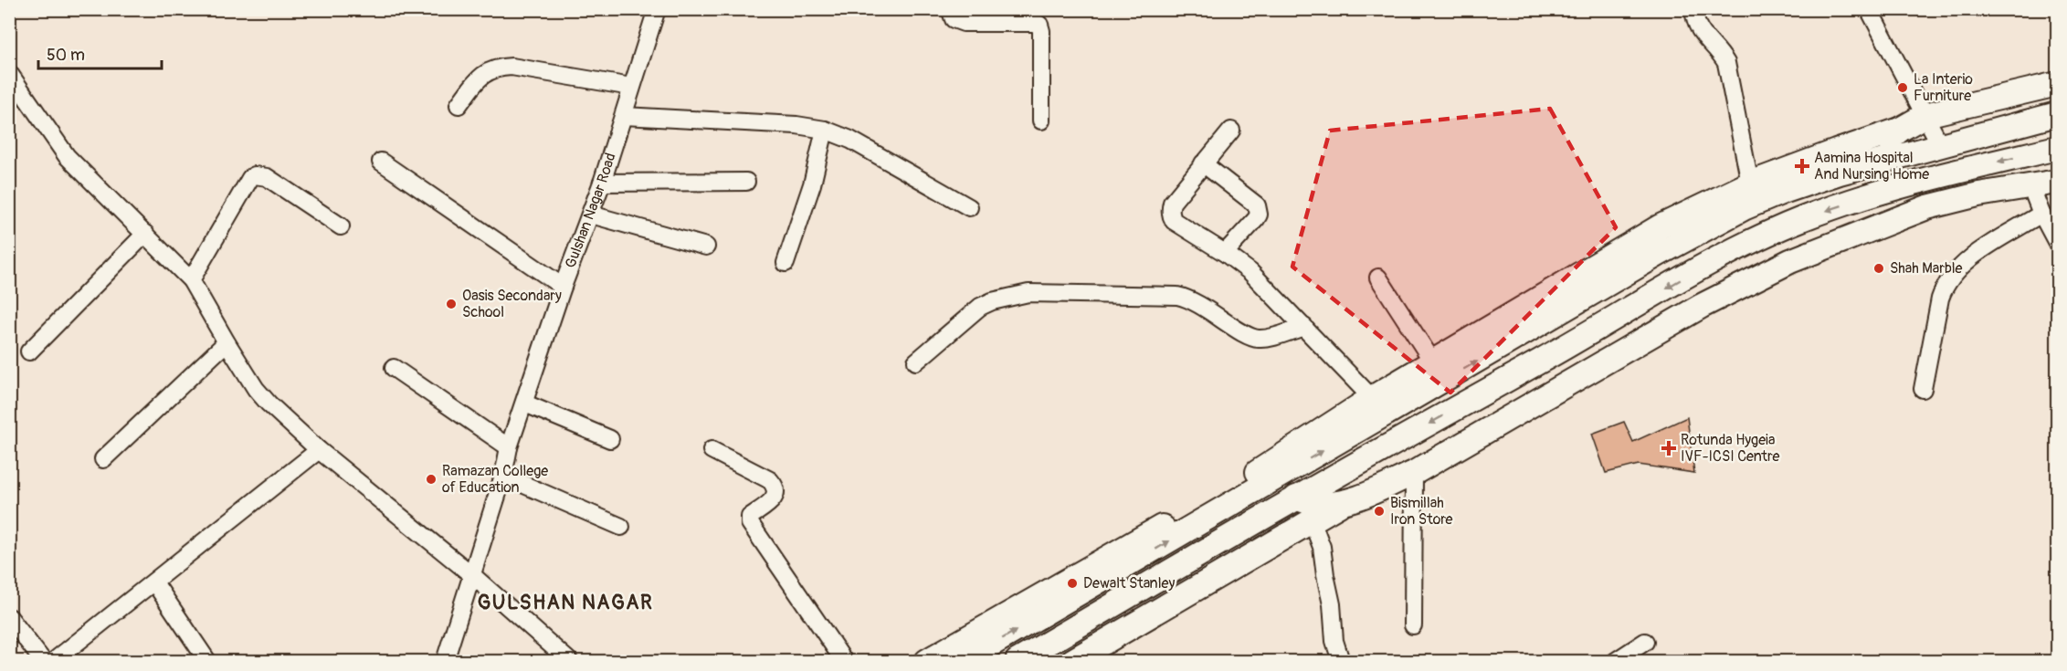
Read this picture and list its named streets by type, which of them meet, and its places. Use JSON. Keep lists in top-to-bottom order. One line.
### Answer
{"streets":{"street":["Gulshan Nagar Road"]},"districts":["GULSHAN NAGAR"],"places":{"other":["La Interio Furniture","Shah Marble","Oasis Secondary School","Ramazan College of Education","Bismillah Iron Store","Dewalt Stanley"],"health":["Aamina Hospital And Nursing Home","Rotunda Hygeia IVF-ICSI Centre"]},"scale_bar":"50 m"}
